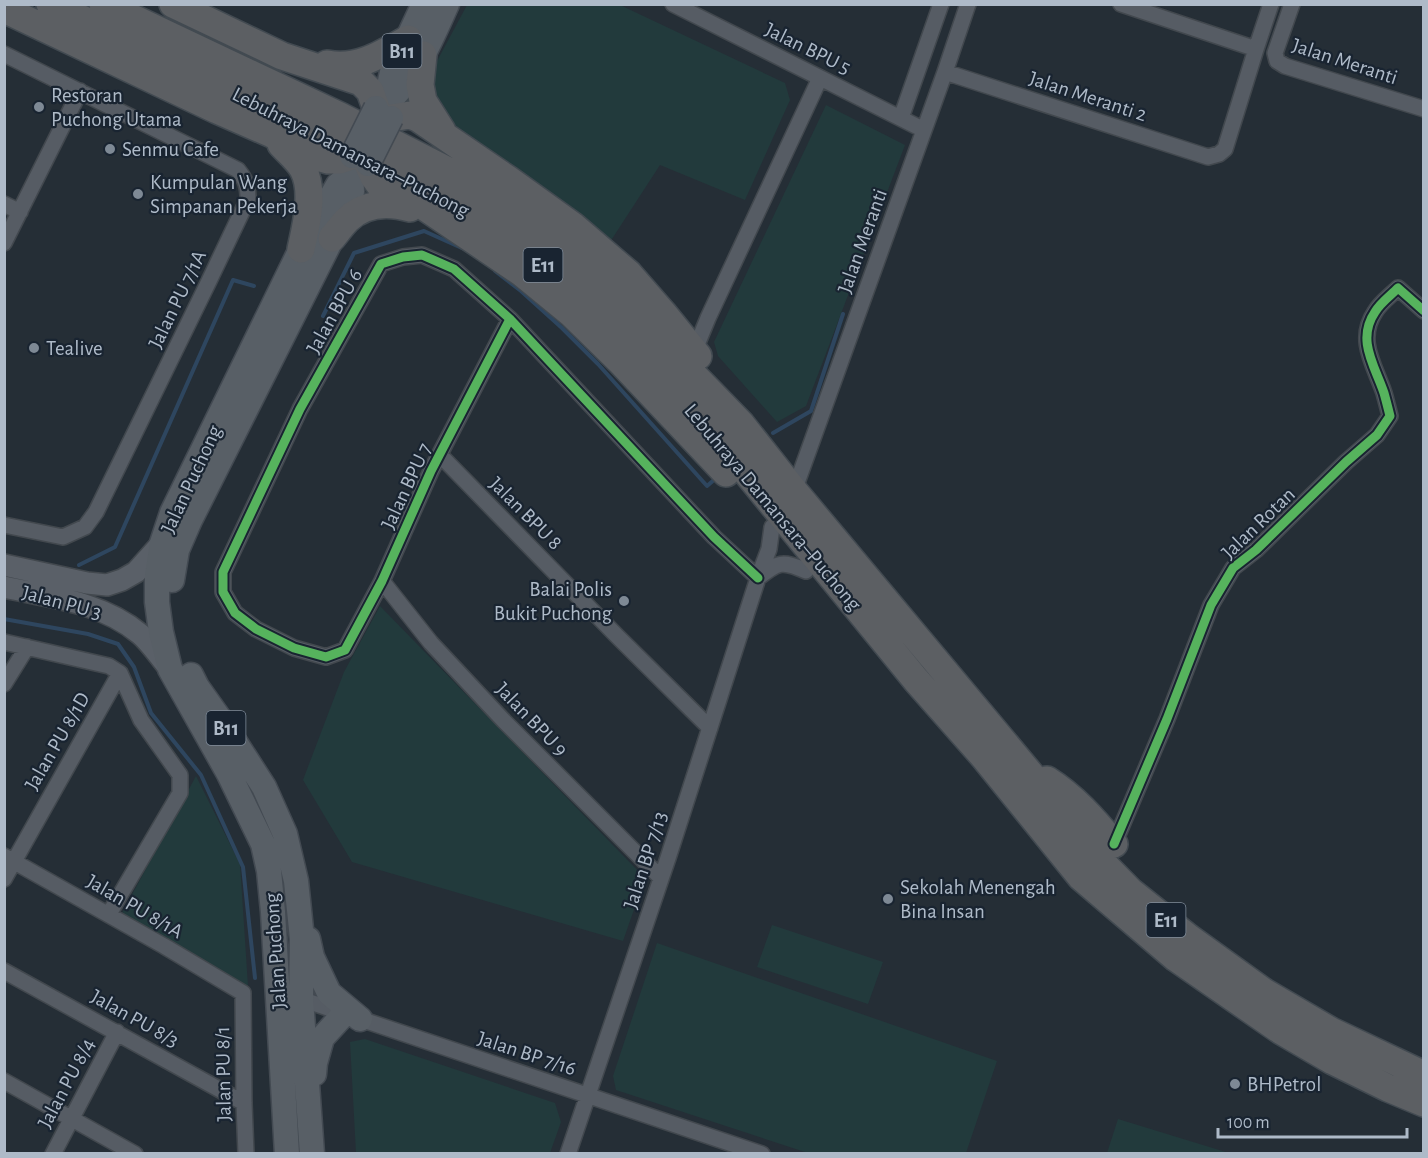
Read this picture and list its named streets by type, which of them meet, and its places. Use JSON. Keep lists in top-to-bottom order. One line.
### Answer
{"streets":{"highway":["Lebuhraya Damansara–Puchong","E11"],"main road":["B11","Jalan Puchong"],"street":["Jalan BPU 5","Jalan Meranti","Jalan Meranti 2","Jalan PU 7/1A","Jalan BPU 6","Jalan BPU 7","Jalan BPU 8","Jalan Rotan","Jalan PU 3","Jalan BPU 9","Jalan PU 8/1D","Jalan BP 7/13","Jalan PU 8/1A","Jalan PU 8/3","Jalan BP 7/16","Jalan PU 8/1","Jalan PU 8/4"]},"crossings":[["Jalan BPU 5","Jalan Meranti"],["Jalan Meranti","Jalan Meranti 2"],["Jalan Meranti","Lebuhraya Damansara–Puchong"],["Jalan BPU 6","Jalan BPU 7"],["Jalan BPU 6","Jalan BP 7/13"],["Jalan Puchong","Jalan PU 3"],["Jalan Puchong","Jalan BP 7/16"],["Jalan BPU 7","Jalan BPU 8"],["Jalan BPU 7","Jalan BPU 9"],["Jalan BPU 8","Jalan BP 7/13"],["Jalan BPU 9","Jalan BP 7/13"],["Jalan PU 8/1D","Jalan PU 8/1A"],["Jalan BP 7/13","Jalan BP 7/16"],["Jalan PU 8/1A","Jalan PU 8/1"],["Jalan PU 8/3","Jalan PU 8/1"],["Jalan PU 8/3","Jalan PU 8/4"]],"places":["Restoran Puchong Utama","Senmu Cafe","Kumpulan Wang Simpanan Pekerja","Tealive","Balai Polis Bukit Puchong","Sekolah Menengah Bina Insan","BHPetrol"],"scale_bar":"100 m"}
